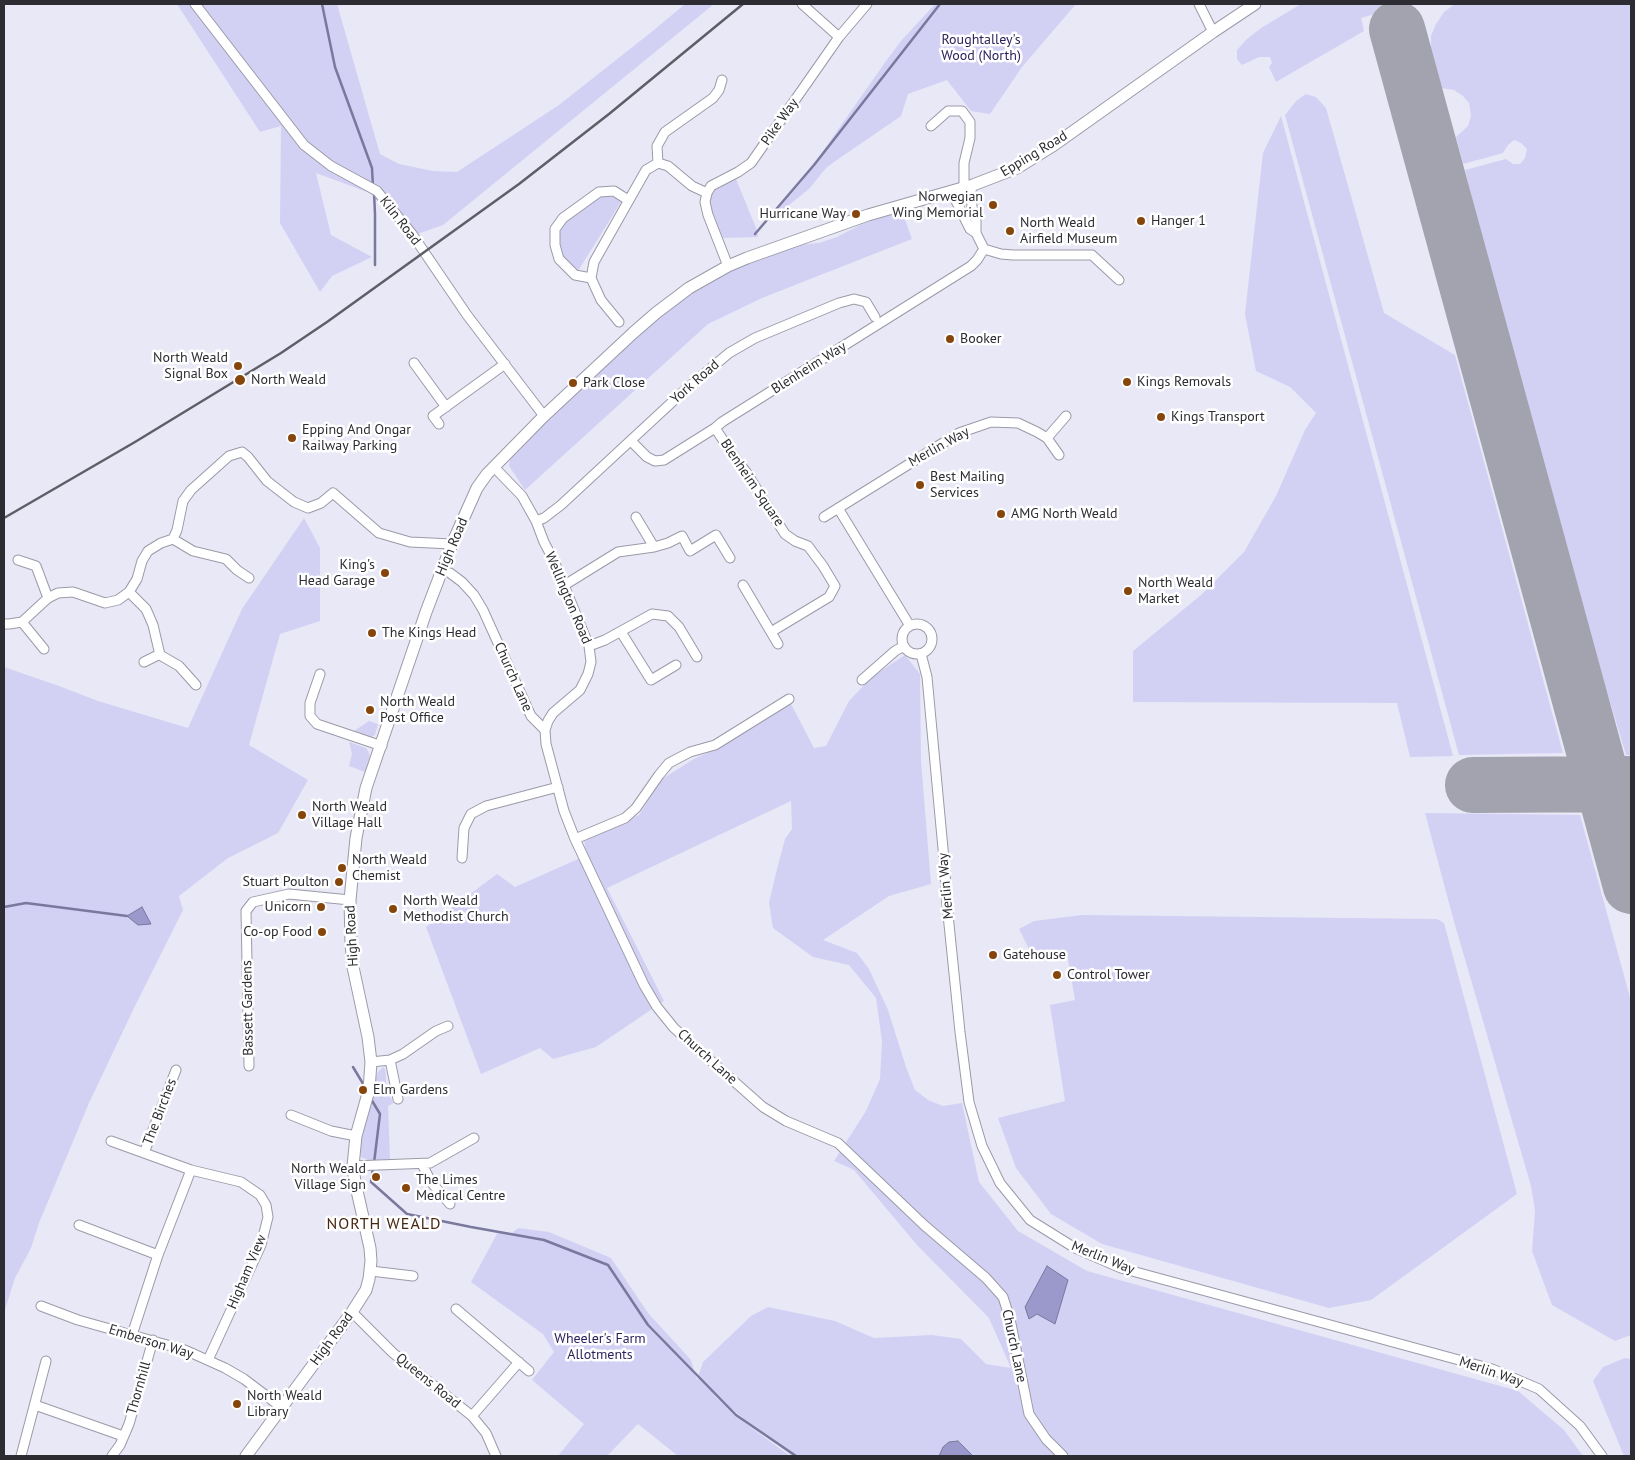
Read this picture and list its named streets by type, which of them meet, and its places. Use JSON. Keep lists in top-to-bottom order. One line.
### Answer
{"streets":{"main road":["Epping Road","High Road"],"street":["Pike Way","Kiln Road","Blenheim Way","York Road","Merlin Way","Blenheim Square","Wellington Road","Church Lane","Bassett Gardens","The Birches","Higham View","Emberson Way","Queens Road","Thornhill"]},"crossings":[["Epping Road","High Road"],["Kiln Road","High Road"],["Blenheim Way","York Road"],["Blenheim Way","Blenheim Square"],["York Road","Wellington Road"],["High Road","Wellington Road"],["High Road","Bassett Gardens"],["High Road","Emberson Way"],["High Road","Queens Road"],["Wellington Road","Church Lane"],["The Birches","Higham View"],["Higham View","Emberson Way"],["Emberson Way","Thornhill"]],"districts":["NORTH WEALD"],"parks":["Roughtalley's Wood (North)","Wheeler's Farm Allotments"],"places":["Norwegian Wing Memorial","Hurricane Way","Hanger 1","North Weald Airfield Museum","Booker","North Weald Signal Box","North Weald","Kings Removals","Park Close","Kings Transport","Epping And Ongar Railway Parking","Best Mailing Services","AMG North Weald","King's Head Garage","North Weald Market","The Kings Head","North Weald Post Office","North Weald Village Hall","North Weald Chemist","Stuart Poulton","Unicorn","North Weald Methodist Church","Co-op Food","Gatehouse","Control Tower","Elm Gardens","North Weald Village Sign","The Limes Medical Centre","North Weald Library"]}
